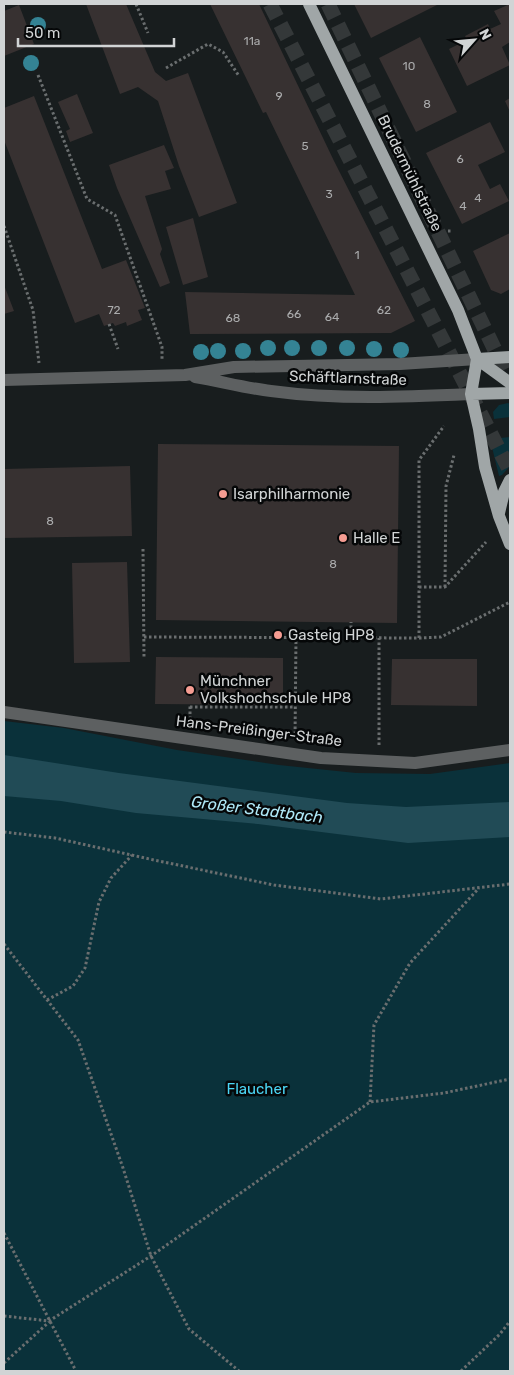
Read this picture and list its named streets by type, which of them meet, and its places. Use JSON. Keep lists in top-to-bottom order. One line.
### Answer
{"streets":{"main road":["Brudermühlstraße","Schäftlarnstraße"],"street":["Hans-Preißinger-Straße"]},"crossings":[["Brudermühlstraße","Schäftlarnstraße"]],"water":["Großer Stadtbach"],"parks":["Flaucher"],"places":["Isarphilharmonie","Halle E","Gasteig HP8","Münchner Volkshochschule HP8"],"house_numbers":["11a","10","9","8","5","6","3","4","4","1","72","62","66","64","68","8","8"],"scale_bar":"50 m","north":"top right"}
